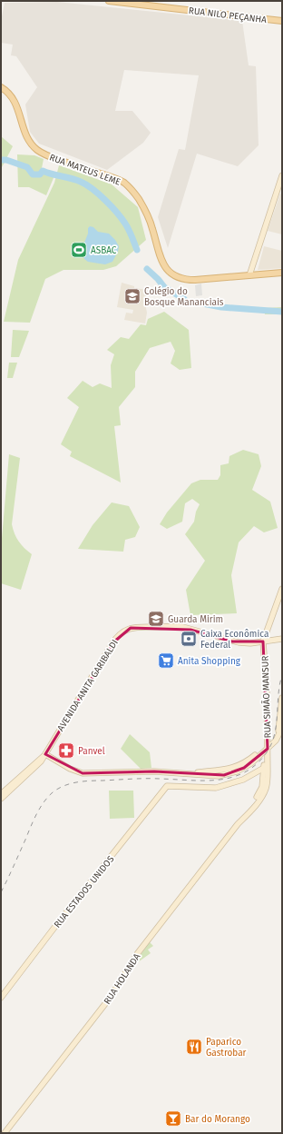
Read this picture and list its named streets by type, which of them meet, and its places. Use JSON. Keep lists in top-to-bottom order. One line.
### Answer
{"streets":{"main road":["RUA NILO PEÇANHA","RUA MATEUS LEME","AVENIDA ANITA GARIBALDI","RUA SIMÃO MANSUR","RUA ESTADOS UNIDOS","RUA HOLANDA"]},"crossings":[["AVENIDA ANITA GARIBALDI","RUA SIMÃO MANSUR"],["RUA SIMÃO MANSUR","RUA ESTADOS UNIDOS"],["RUA SIMÃO MANSUR","RUA HOLANDA"]],"places":{"sports":["ASBAC"],"school or university":["Colégio do Bosque Mananciais","Guarda Mirim"],"bank":["Caixa Econômica Federal"],"supermarket":["Anita Shopping"],"pharmacy":["Panvel"],"restaurant":["Paparico Gastrobar"],"bar":["Bar do Morango"]}}
